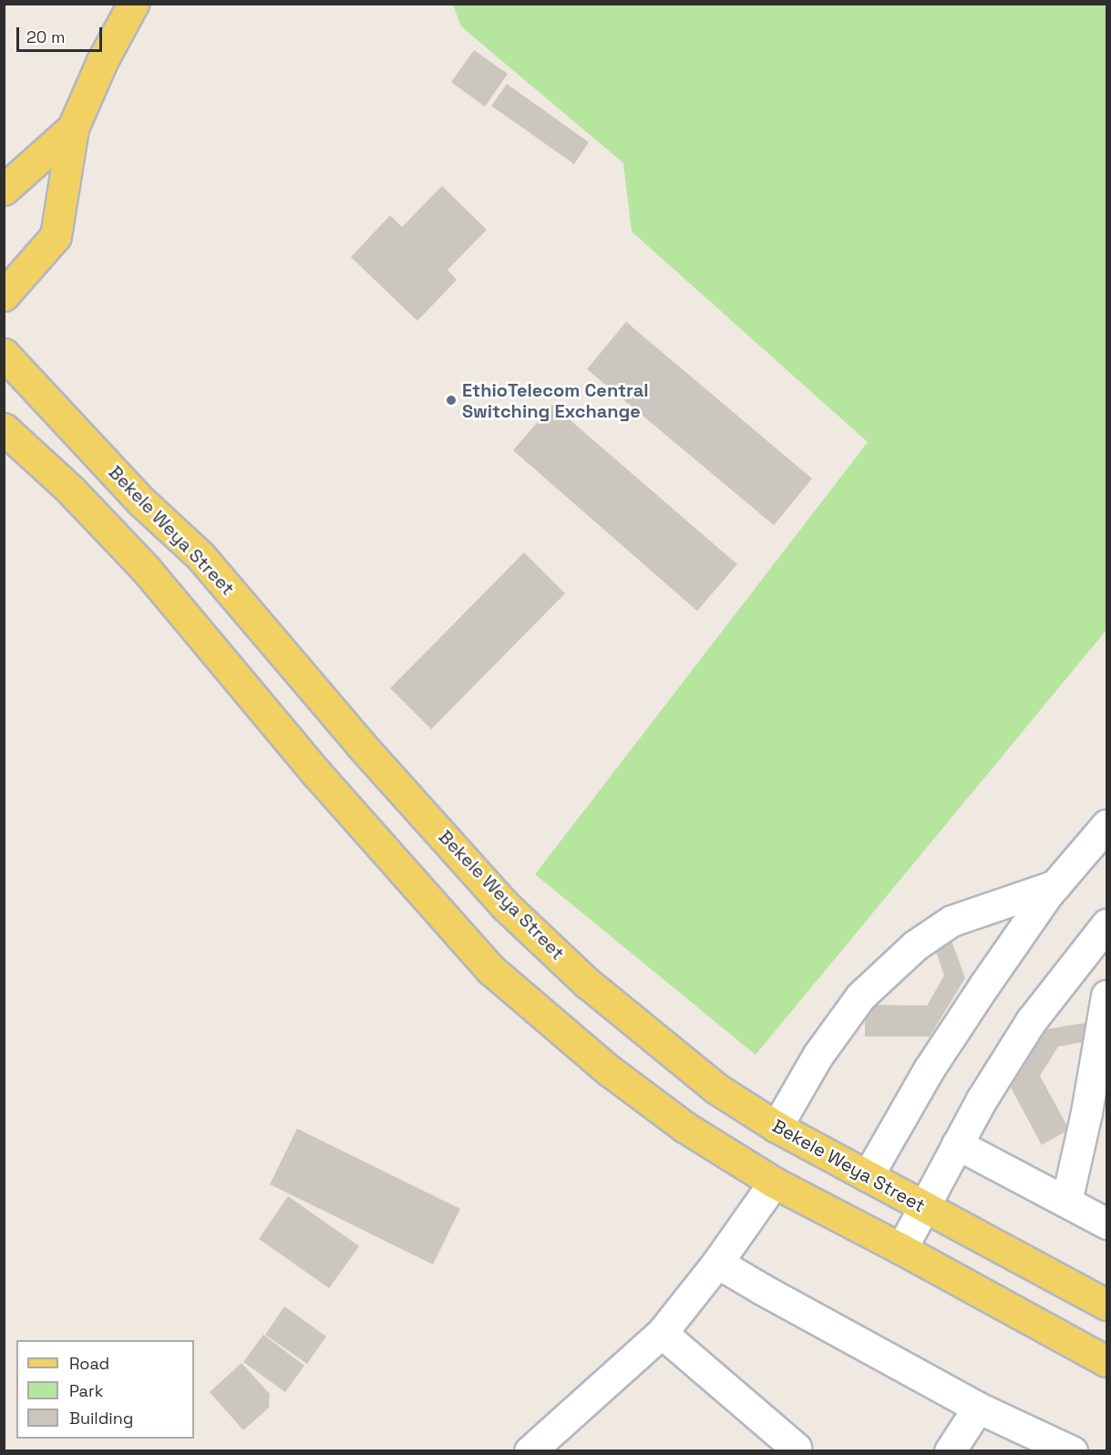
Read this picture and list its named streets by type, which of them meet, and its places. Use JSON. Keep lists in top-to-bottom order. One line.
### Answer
{"streets":{"main road":["Bekele Weya Street"]},"places":["EthioTelecom Central Switching Exchange"],"legend":["Road","Park","Building"],"scale_bar":"20 m"}
